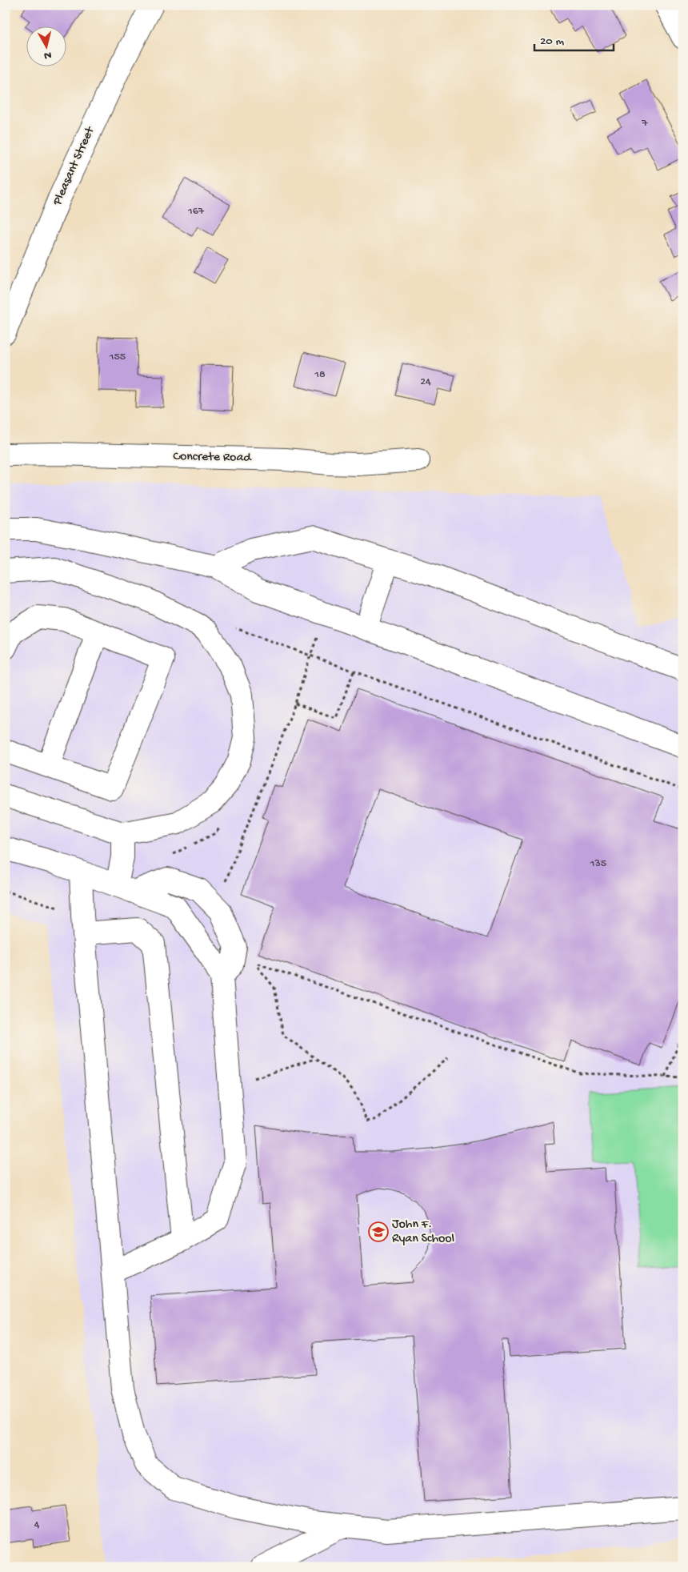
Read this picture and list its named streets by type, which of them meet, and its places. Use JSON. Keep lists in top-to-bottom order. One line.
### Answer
{"streets":{"street":["Pleasant Street","Concrete Road"]},"places":{"school or university":["John F. Ryan School"]},"house_numbers":["7","167","155","18","24","135","4"],"scale_bar":"20 m","north":"bottom"}
